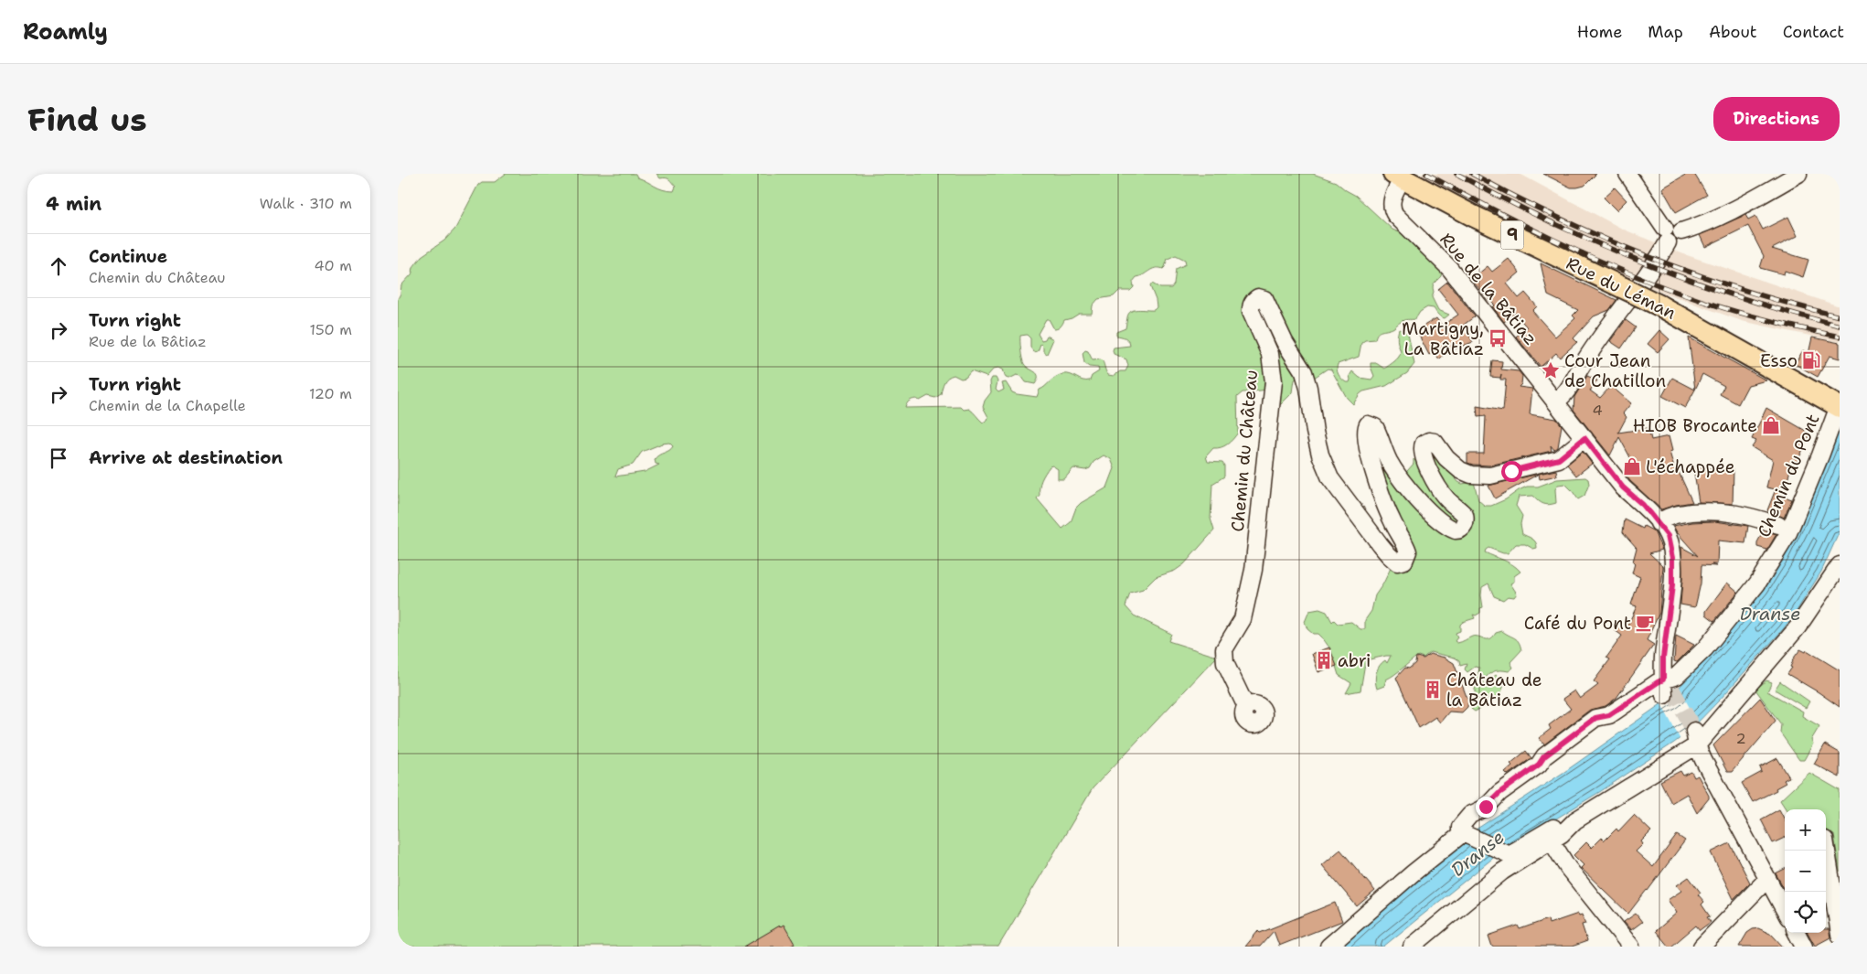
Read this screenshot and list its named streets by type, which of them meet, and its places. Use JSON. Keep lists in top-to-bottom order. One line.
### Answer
{"streets":{"main road":["9","Rue du Léman"],"street":["Rue de la Bâtiaz","Chemin du Château","Chemin du Pont"]},"crossings":[["Rue du Léman","Rue de la Bâtiaz"],["Rue du Léman","Chemin du Pont"],["Rue de la Bâtiaz","Chemin du Château"]],"water":["Dranse"],"places":{"bus stop":["Martigny, La Bâtiaz"],"fuel station":["Esso"],"place":["Cour Jean de Chatillon"],"shop":["HIOB Brocante","L'échappée"],"cafe":["Café du Pont"],"building":["abri","Château de la Bâtiaz"]},"house_numbers":["4","2"],"page":{"header":"Roamly","nav":["Home","Map","About","Contact"],"buttons":"Directions","title":"Find us","heading":["4 min","Walk · 310 m"],"list":[["Continue","Chemin du Château","40 m"],["Turn right","Rue de la Bâtiaz","150 m"],["Turn right","Chemin de la Chapelle","120 m"],"Arrive at destination"],"map_buttons":["+","−"]}}
